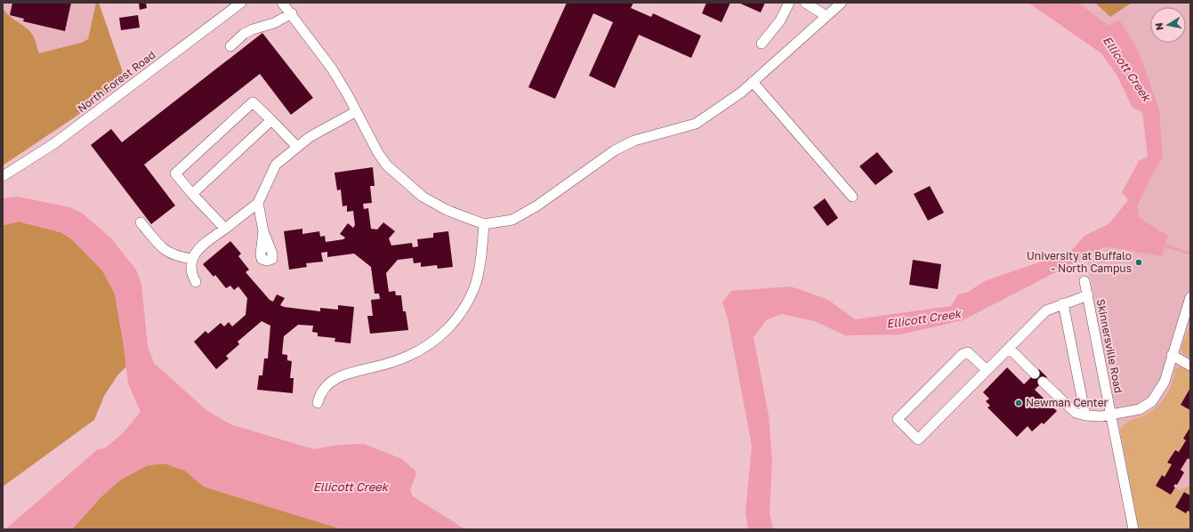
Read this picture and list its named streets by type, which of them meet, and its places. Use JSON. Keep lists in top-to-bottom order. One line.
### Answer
{"streets":{"street":["North Forest Road","Skinnersville Road"]},"water":["Ellicott Creek"],"places":["University at Buffalo - North Campus","Newman Center"],"north":"left"}
